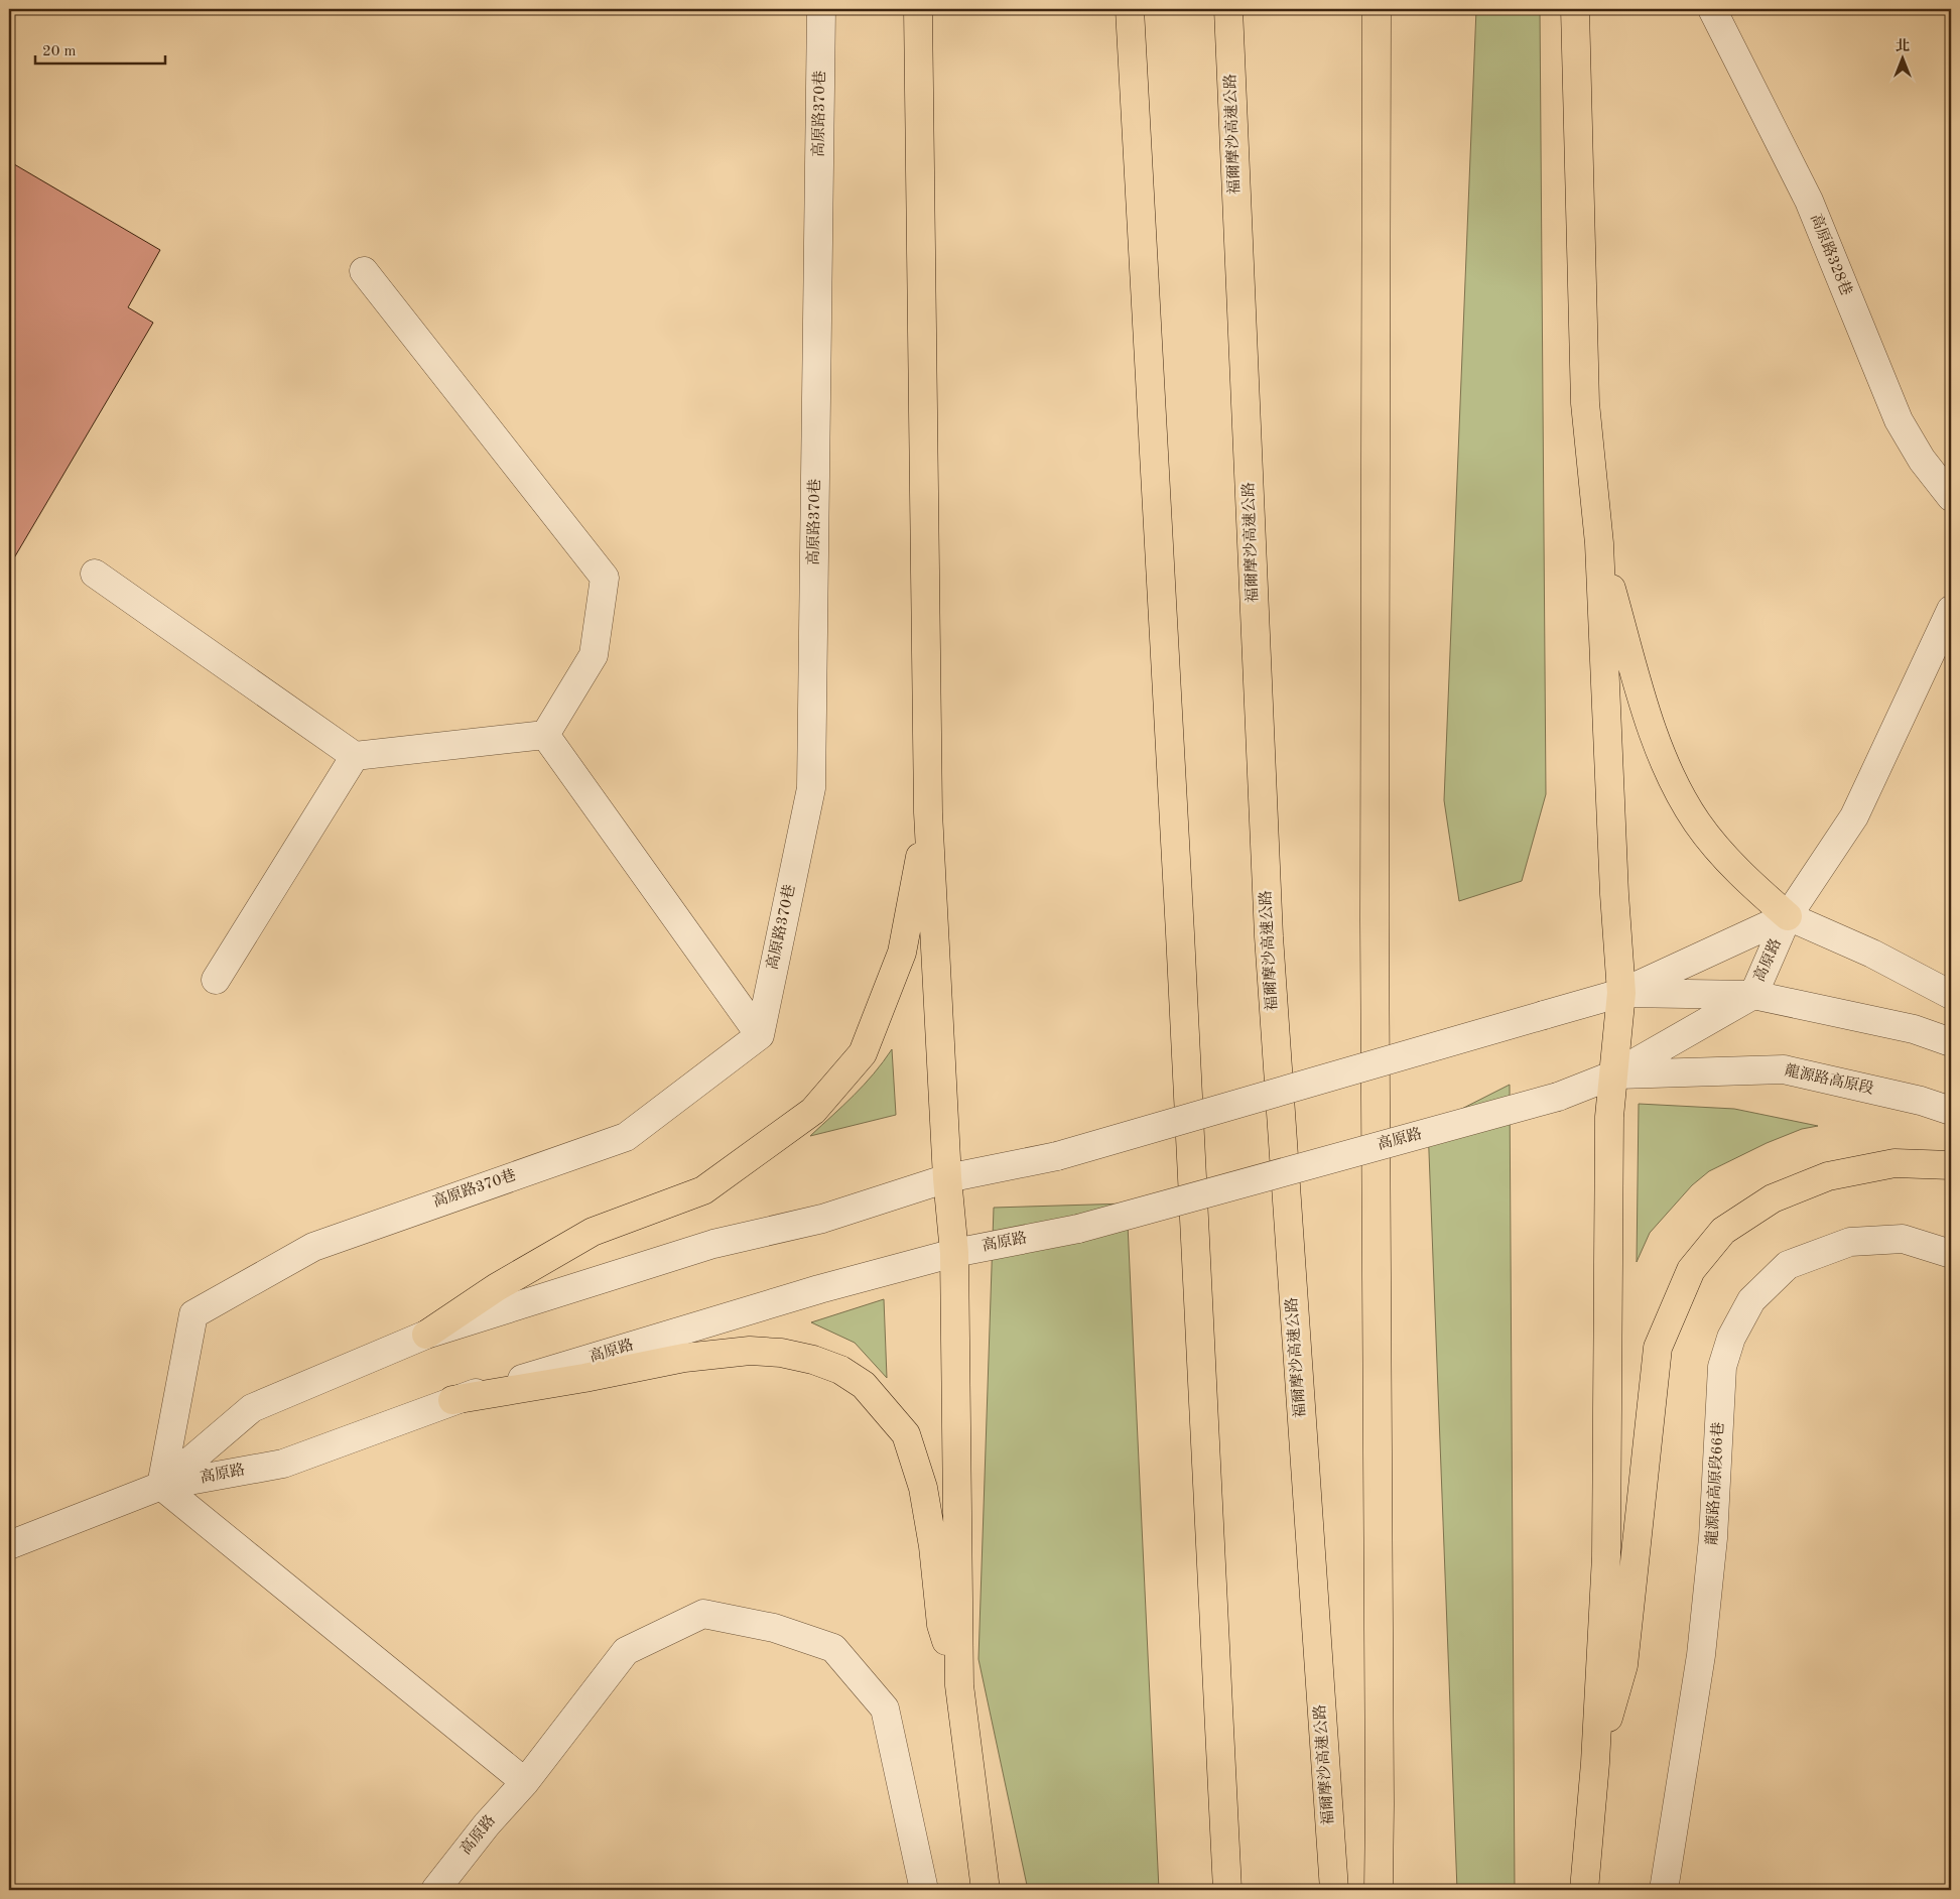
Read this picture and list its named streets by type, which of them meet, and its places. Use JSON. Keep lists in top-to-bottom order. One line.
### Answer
{"streets":{"highway":["福爾摩沙高速公路"],"street":["高原路370巷","高原路328巷","高原路","龍源路高原段","龍源路高原段66巷"]},"crossings":[["高原路370巷","高原路"],["高原路","龍源路高原段"]],"scale_bar":"20 m","north":"top"}
